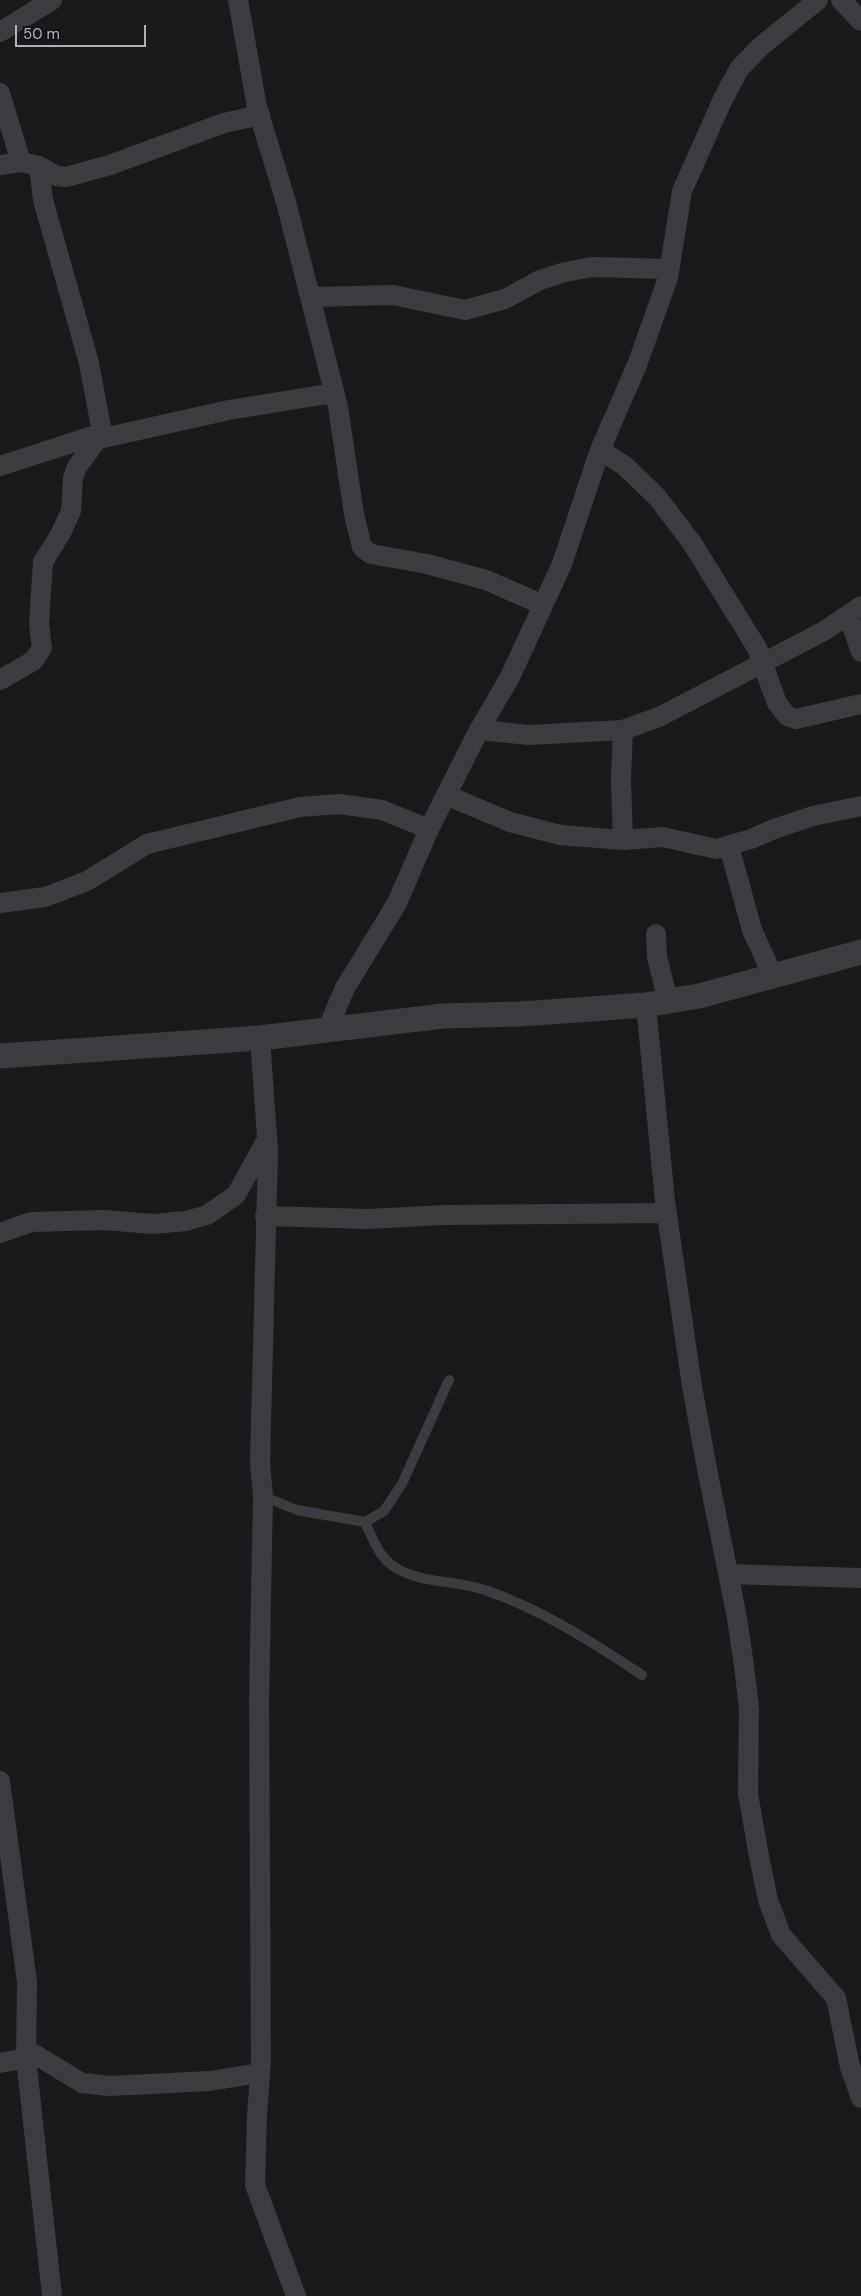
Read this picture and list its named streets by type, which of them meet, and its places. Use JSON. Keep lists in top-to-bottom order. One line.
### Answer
{"scale_bar":"50 m"}
